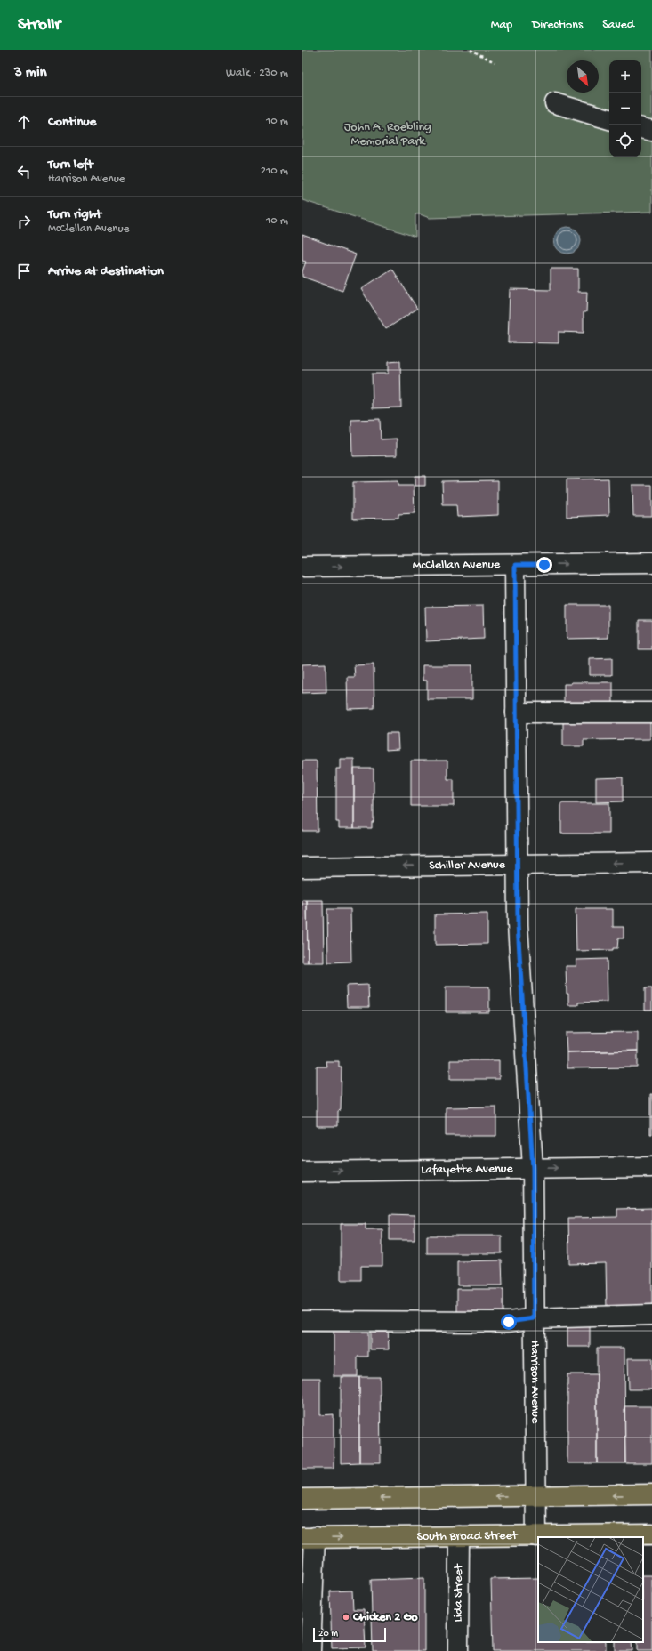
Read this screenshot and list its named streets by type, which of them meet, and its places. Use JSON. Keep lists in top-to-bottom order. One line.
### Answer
{"streets":{"main road":["South Broad Street"],"street":["McClellan Avenue","Schiller Avenue","Lafayette Avenue","Harrison Avenue","Lida Street"]},"crossings":[["McClellan Avenue","Harrison Avenue"],["Schiller Avenue","Harrison Avenue"],["Lafayette Avenue","Harrison Avenue"],["Harrison Avenue","South Broad Street"],["South Broad Street","Lida Street"]],"parks":["John A. Roebling Memorial Park"],"places":["Chicken 2 Go"],"scale_bar":"20 m","north":"bottom right","page":{"header":"Strollr","nav":["Map","Directions","Saved"],"heading":["3 min","Walk · 230 m"],"map_buttons":["+","−"],"list":[["Continue","10 m"],["Turn left","Harrison Avenue","210 m"],["Turn right","McClellan Avenue","10 m"],"Arrive at destination"],"scale":"20 m"}}
